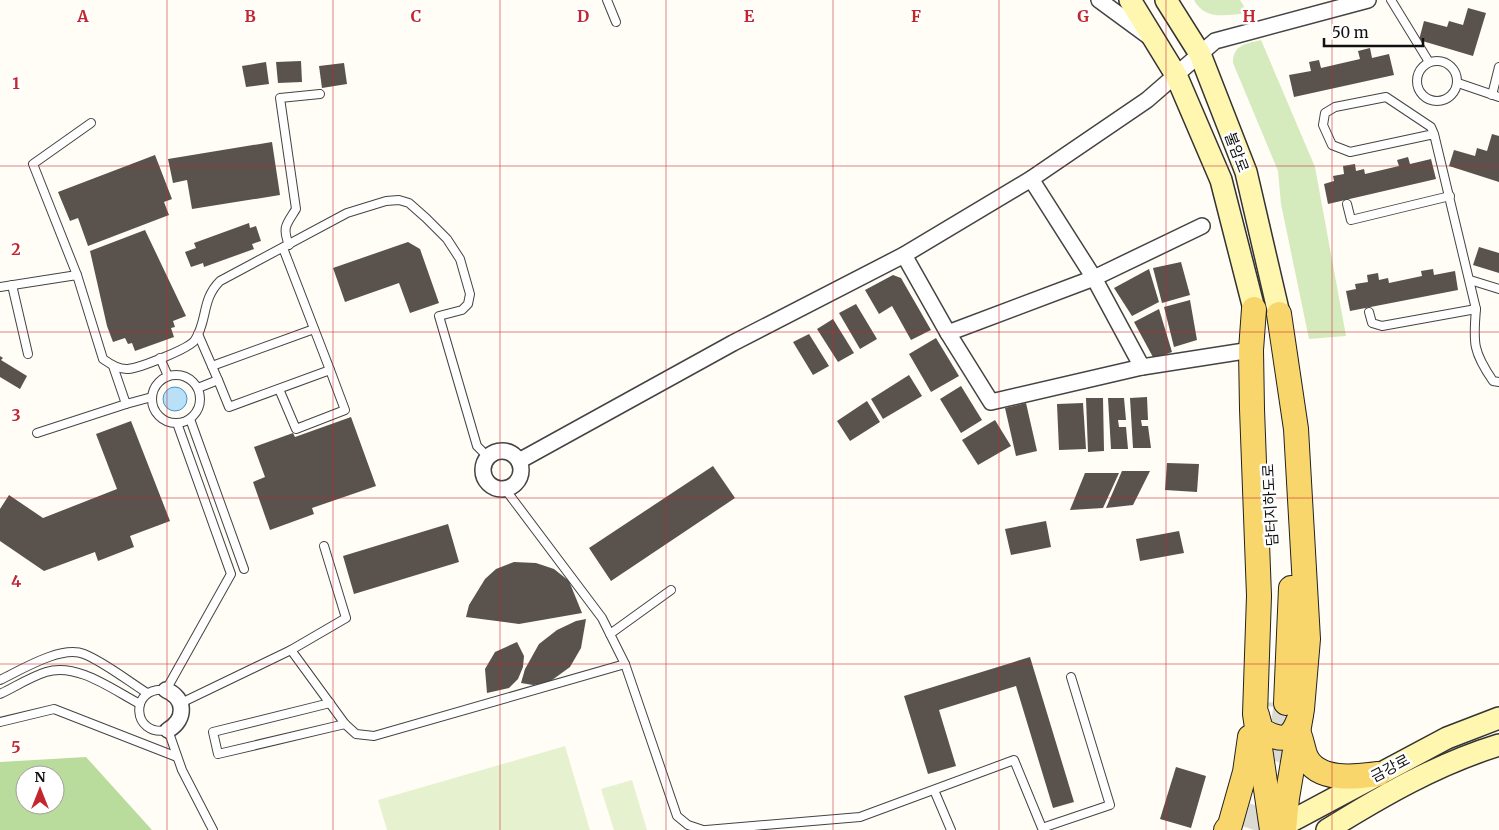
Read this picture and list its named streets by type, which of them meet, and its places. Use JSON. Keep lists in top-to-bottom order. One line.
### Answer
{"streets":{"main road":["담터지하도로"],"street":["불암로","금강로"]},"crossings":[["불암로","담터지하도로"]],"scale_bar":"50 m","north":"top","grid":{"columns":["A","B","C","D","E","F","G","H"],"rows":["1","2","3","4","5"]}}
